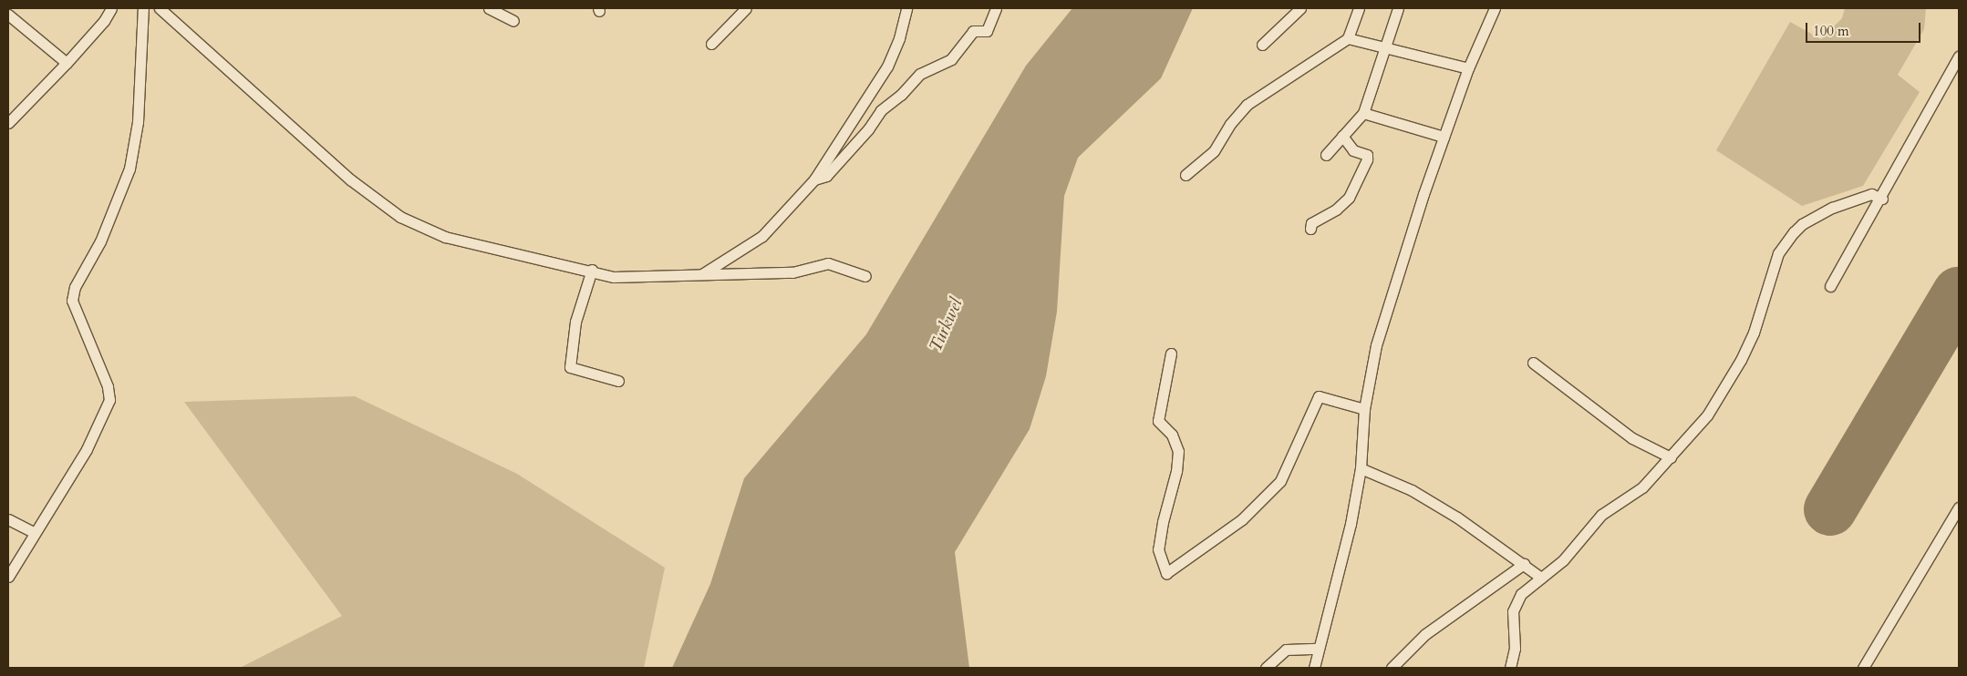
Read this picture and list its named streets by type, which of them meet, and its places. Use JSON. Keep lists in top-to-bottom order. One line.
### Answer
{"water":["Turkwel"],"scale_bar":"100 m"}
